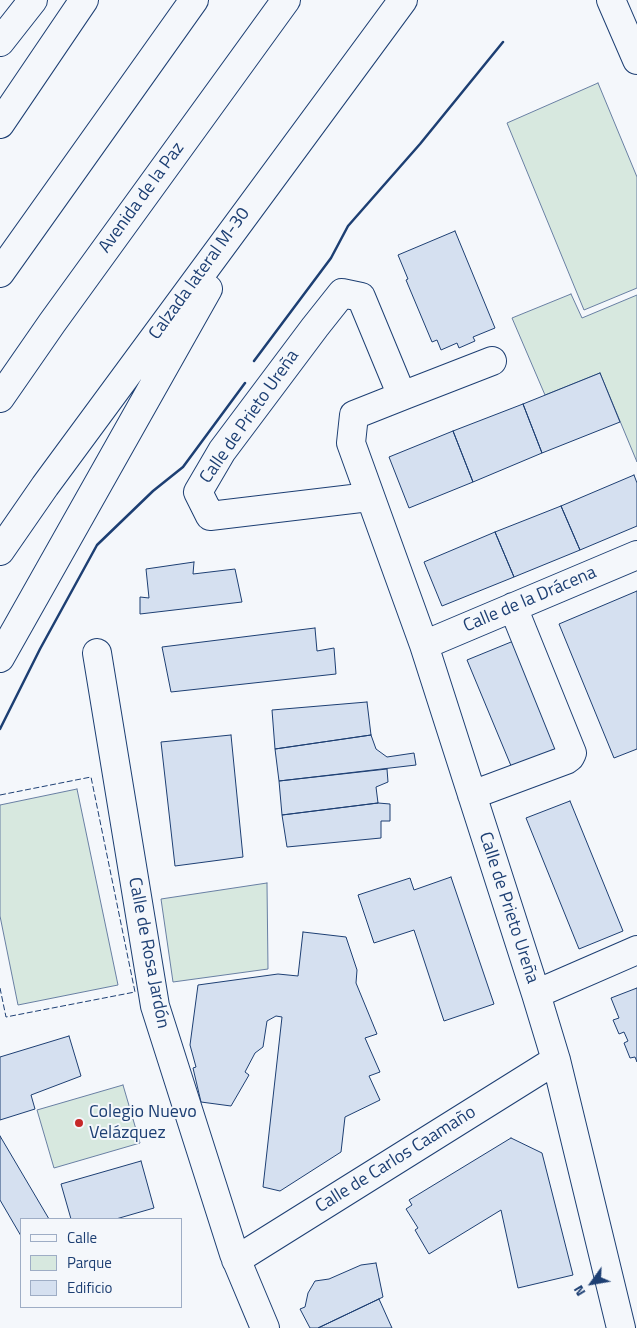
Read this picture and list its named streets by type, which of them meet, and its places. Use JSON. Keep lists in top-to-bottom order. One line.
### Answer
{"streets":{"main road":["Avenida de la Paz","Calzada lateral M-30","Calle de Prieto Ureña","Calle de la Drácena","Calle de Rosa Jardón","Calle de Carlos Caamaño"]},"crossings":[["Calle de Prieto Ureña","Calle de la Drácena"],["Calle de Prieto Ureña","Calle de Carlos Caamaño"],["Calle de Rosa Jardón","Calle de Carlos Caamaño"]],"places":["Colegio Nuevo Velázquez"],"legend":["Calle","Parque","Edificio"],"north":"bottom left"}
